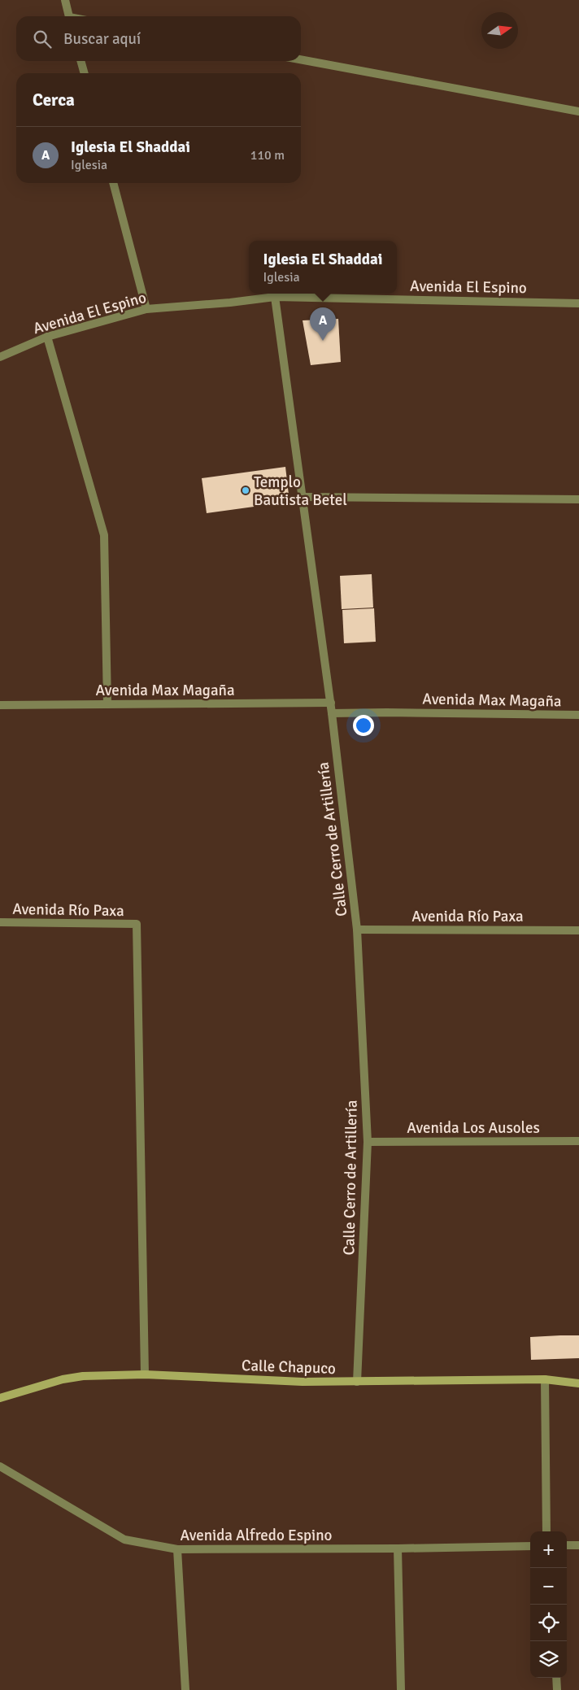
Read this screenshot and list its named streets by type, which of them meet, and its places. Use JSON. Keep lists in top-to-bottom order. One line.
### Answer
{"streets":{"street":["Avenida El Espino","Avenida Max Magaña","Calle Cerro de Artillería","Avenida Río Paxa","Avenida Los Ausoles","Calle Chapuco","Avenida Alfredo Espino"]},"crossings":[["Avenida El Espino","Calle Cerro de Artillería"],["Avenida Max Magaña","Calle Cerro de Artillería"],["Calle Cerro de Artillería","Avenida Río Paxa"],["Calle Cerro de Artillería","Avenida Los Ausoles"],["Calle Cerro de Artillería","Calle Chapuco"],["Avenida Río Paxa","Calle Chapuco"]],"places":["Templo Bautista Betel"],"north":"right","page":{"search":"Buscar aquí","heading":"Cerca","list":[{"mark":"A","name":"Iglesia El Shaddai","note":"Iglesia","value":"110 m"}],"popup":["Iglesia El Shaddai","Iglesia"],"pins":"A","map_buttons":["+","−"]}}
